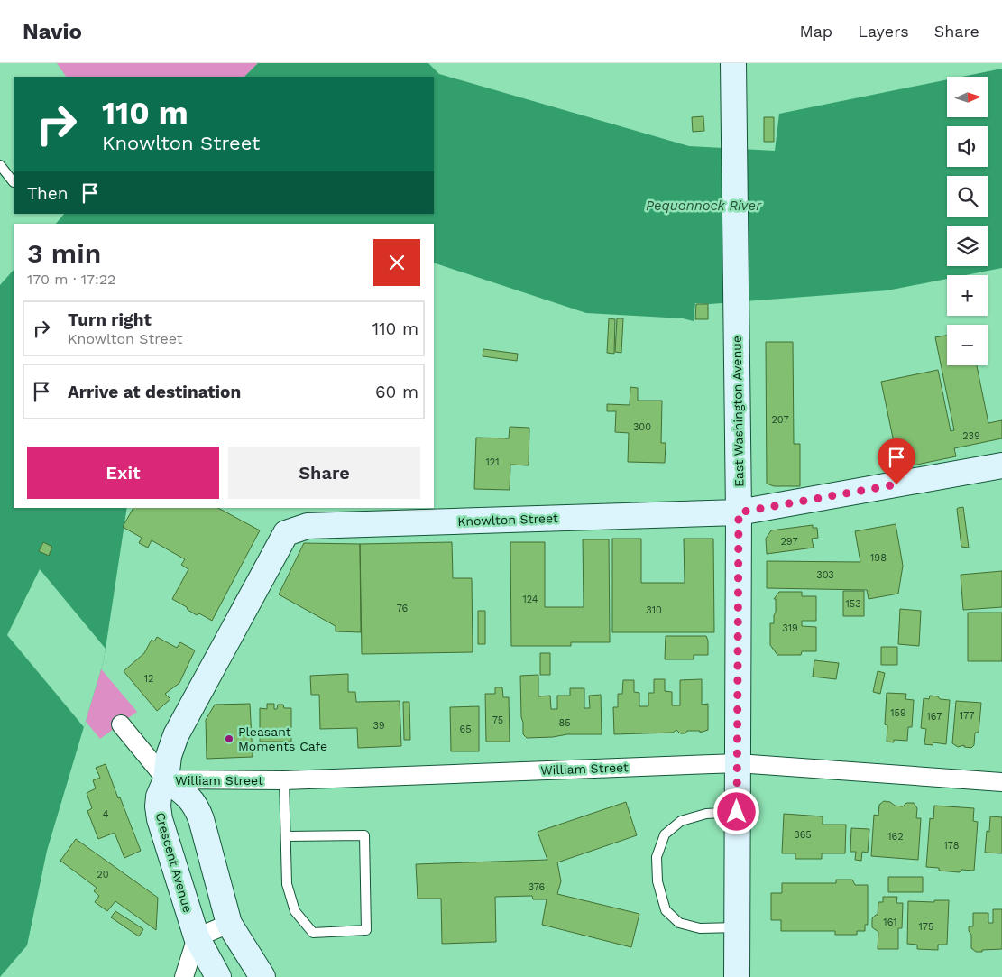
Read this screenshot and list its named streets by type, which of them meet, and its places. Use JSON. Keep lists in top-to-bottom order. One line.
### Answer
{"streets":{"main road":["East Washington Avenue","Knowlton Street","Crescent Avenue"],"street":["William Street"]},"crossings":[["East Washington Avenue","Knowlton Street"],["East Washington Avenue","William Street"],["Knowlton Street","William Street"],["Knowlton Street","Crescent Avenue"],["William Street","Crescent Avenue"]],"water":["Pequonnock River"],"places":["Pleasant Moments Cafe"],"house_numbers":["207","300","239","121","297","198","303","124","153","76","310","319","12","159","177","167","75","85","39","65","4","365","162","178","20","376","161","175"],"north":"right","page":{"header":"Navio","nav":["Map","Layers","Share"],"map_buttons":["+","−"],"turn":["110 m","Knowlton Street"],"then":"Then","heading":["3 min","170 m · 17:22"],"list":[{"name":"Turn right","note":"Knowlton Street","value":"110 m"},{"name":"Arrive at destination","value":"60 m"}],"buttons":["Exit","Share"]}}
